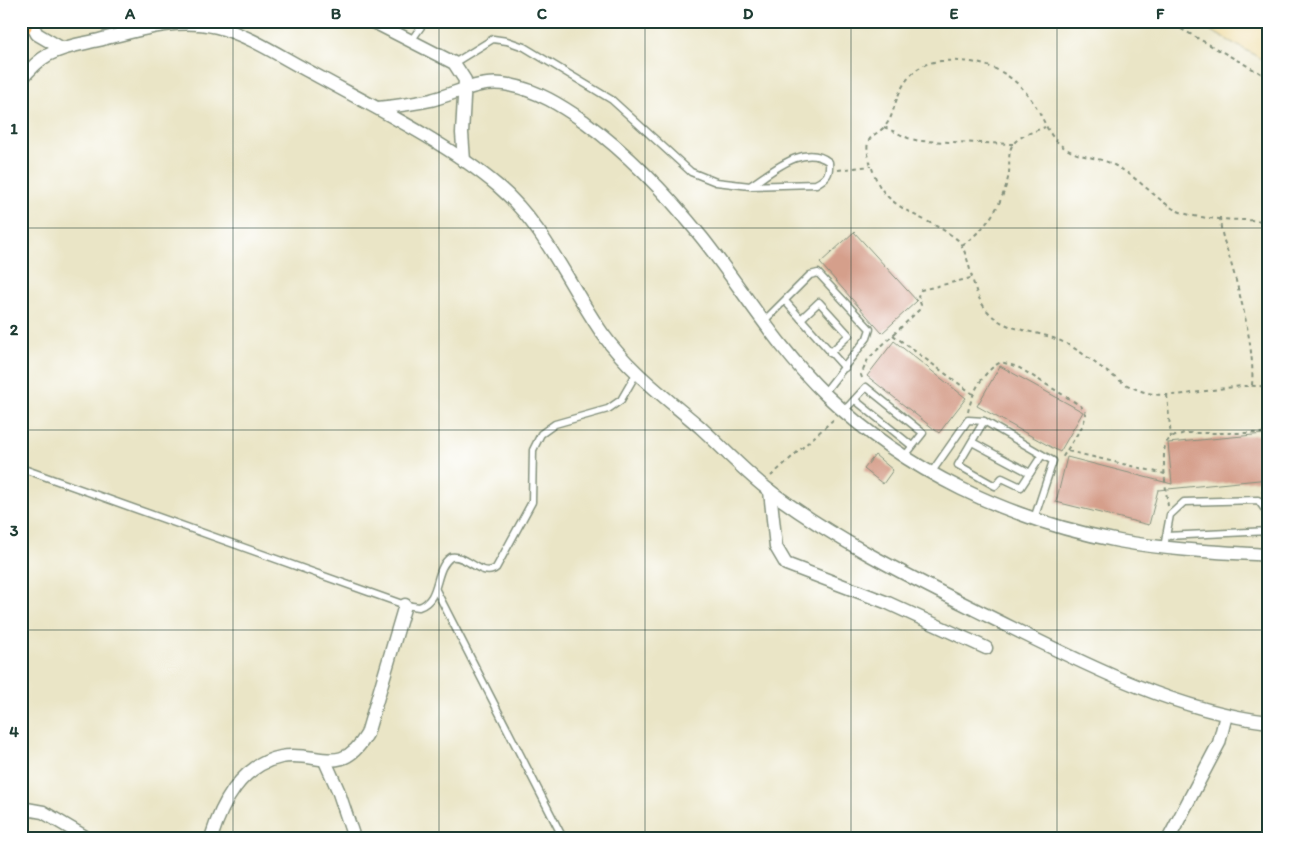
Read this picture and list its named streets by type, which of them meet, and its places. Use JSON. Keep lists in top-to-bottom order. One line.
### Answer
{"grid":{"columns":["A","B","C","D","E","F"],"rows":["1","2","3","4"]}}
